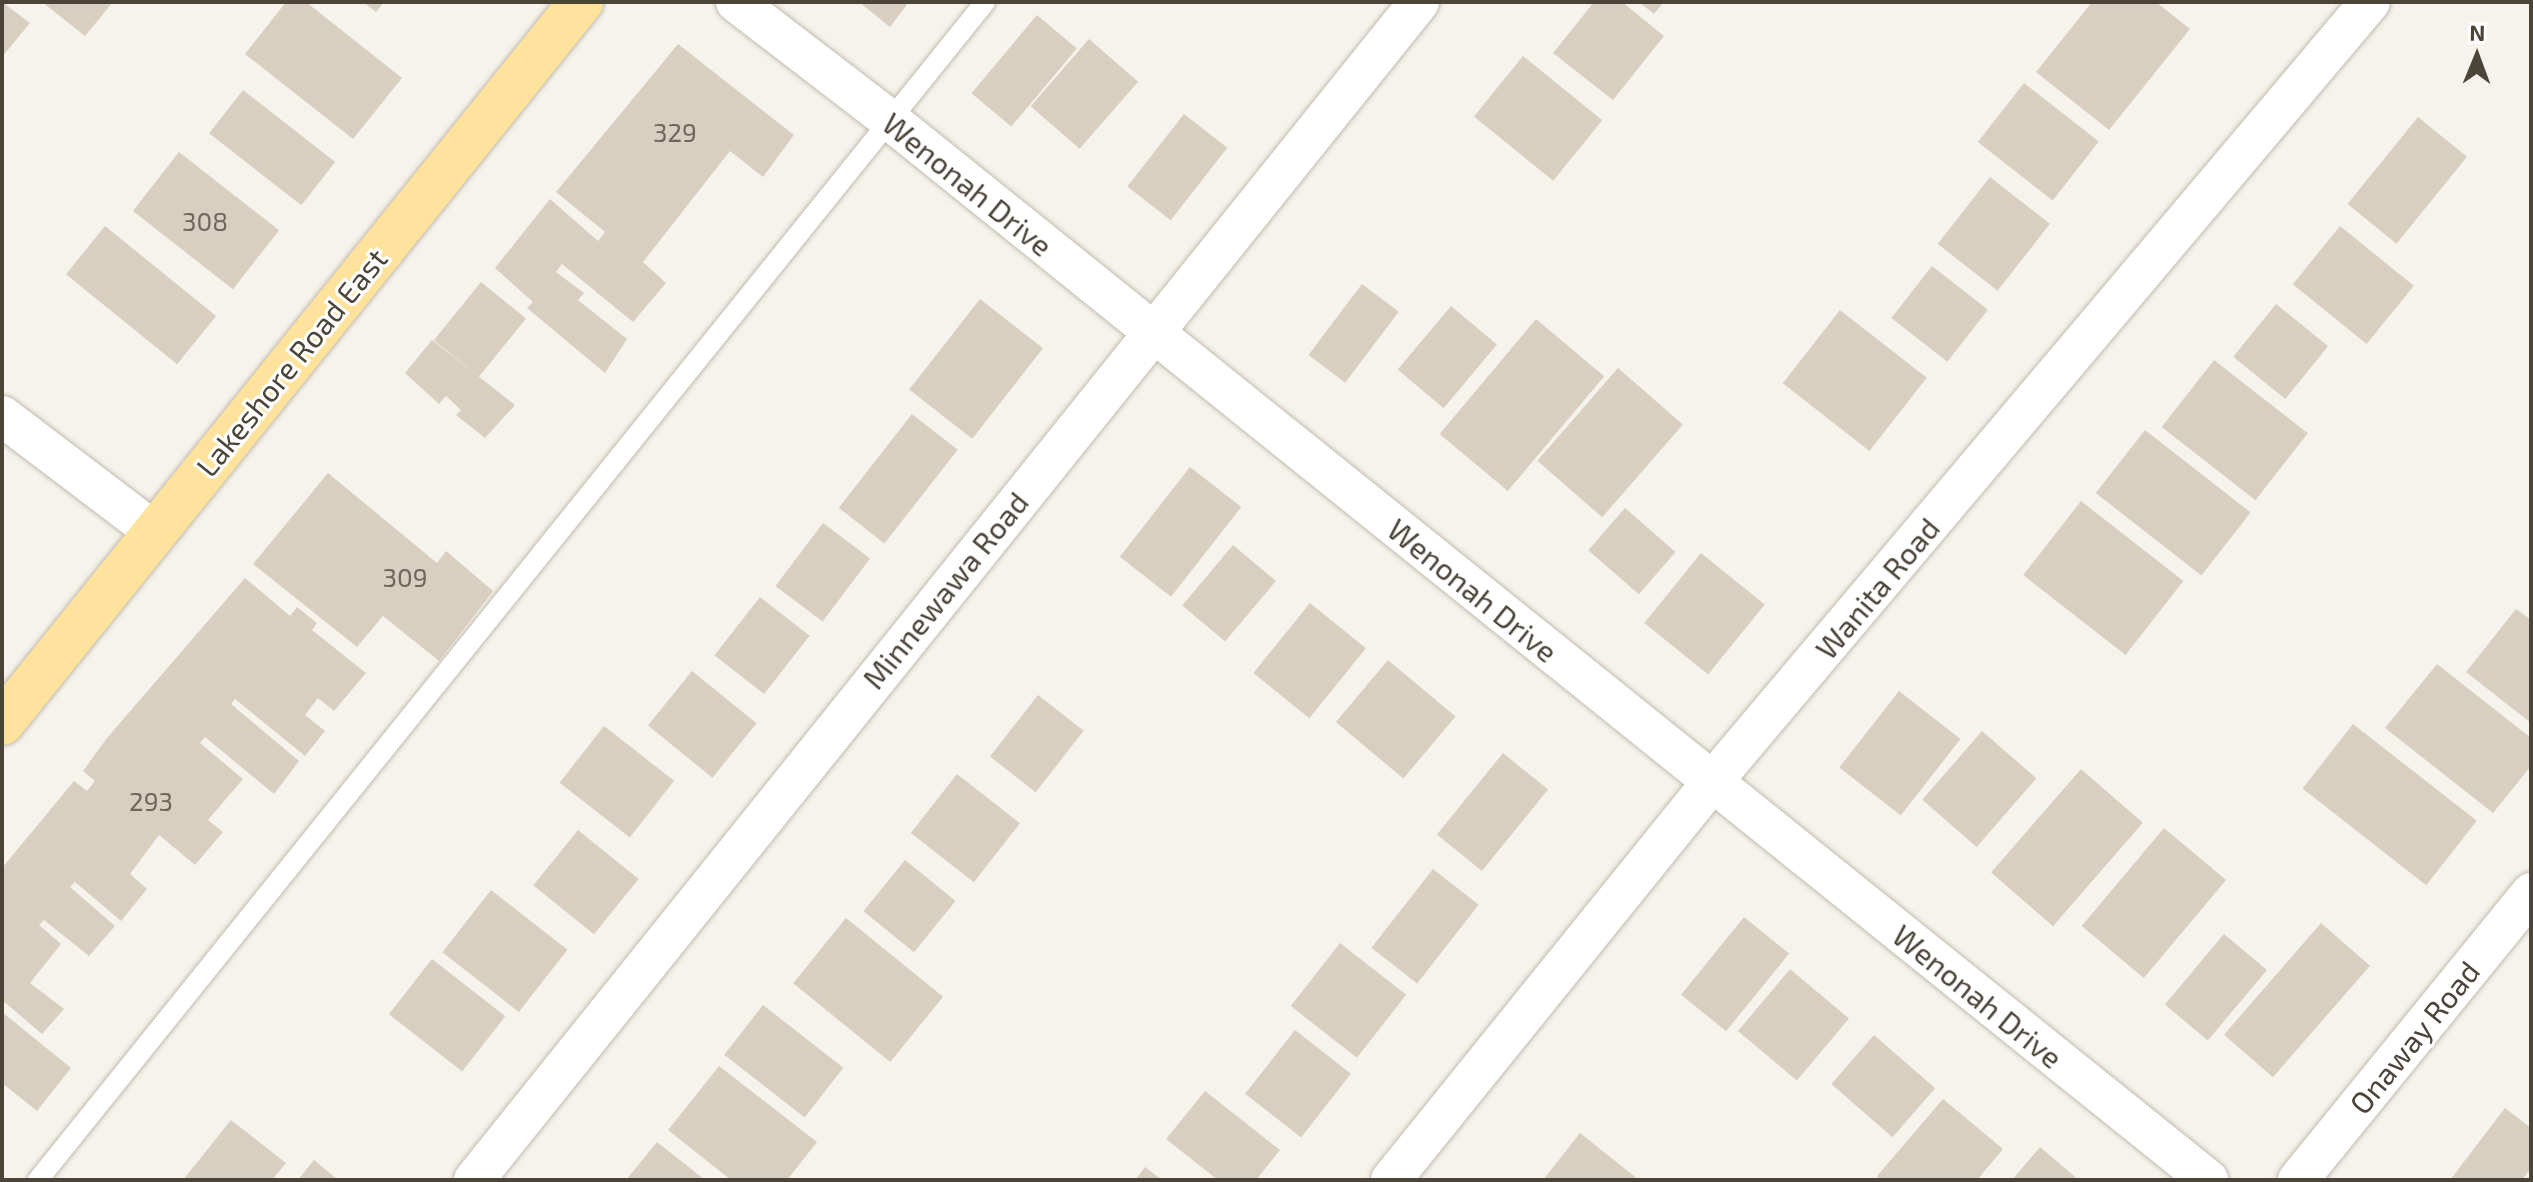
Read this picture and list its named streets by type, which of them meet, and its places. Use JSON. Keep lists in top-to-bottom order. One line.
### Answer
{"streets":{"main road":["Lakeshore Road East"],"street":["Wenonah Drive","Wanita Road","Minnewawa Road","Onaway Road"]},"crossings":[["Wenonah Drive","Wanita Road"],["Wenonah Drive","Minnewawa Road"]],"house_numbers":["329","308","309","293"],"north":"top"}
